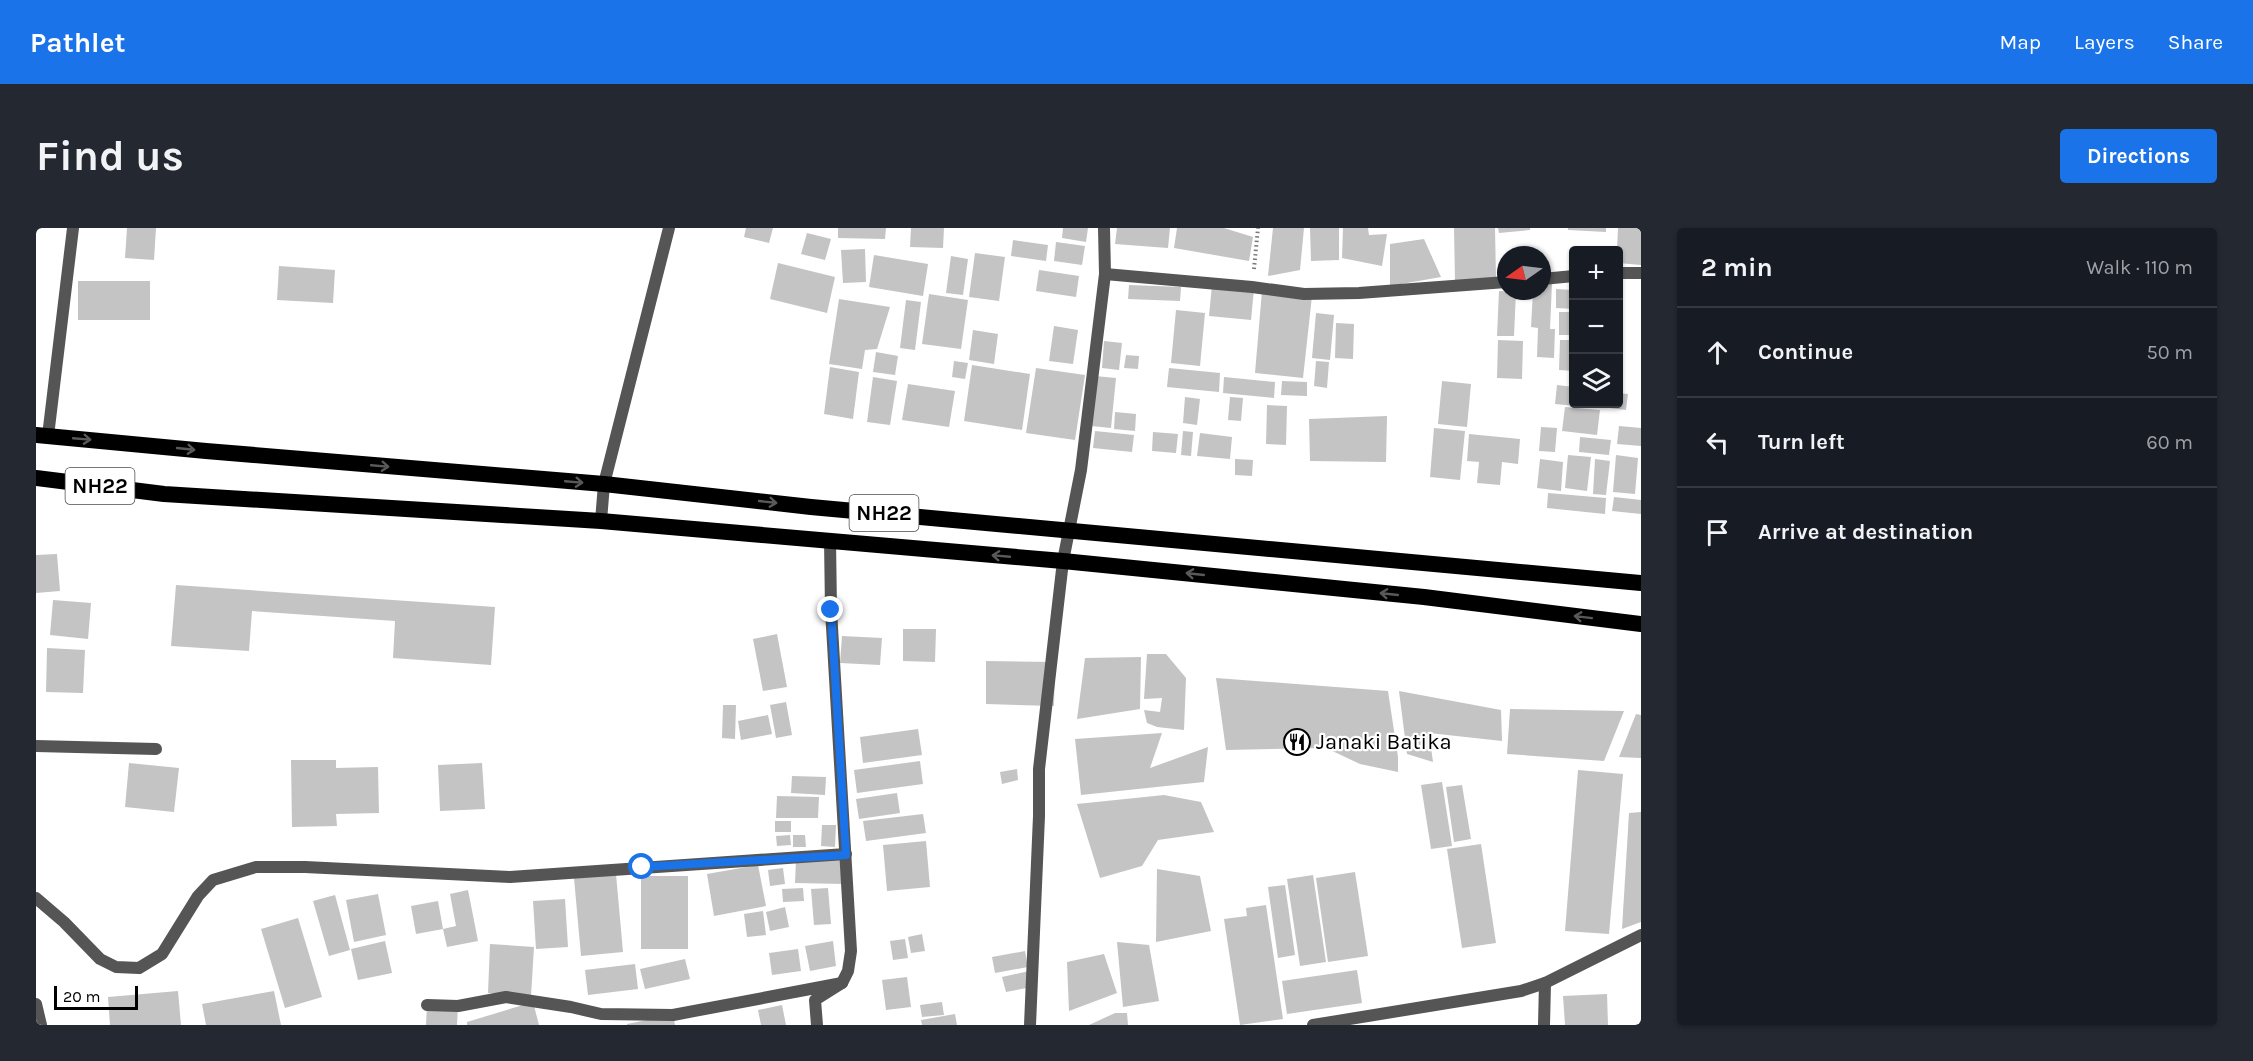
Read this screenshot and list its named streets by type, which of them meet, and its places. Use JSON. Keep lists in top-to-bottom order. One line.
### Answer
{"streets":{"highway":["NH22"]},"places":{"restaurant":["Janaki Batika"]},"scale_bar":"20 m","north":"left","page":{"header":"Pathlet","nav":["Map","Layers","Share"],"buttons":"Directions","title":"Find us","heading":["2 min","Walk · 110 m"],"map_buttons":["+","−"],"list":[["Continue","50 m"],["Turn left","60 m"],"Arrive at destination"],"scale":"20 m"}}
